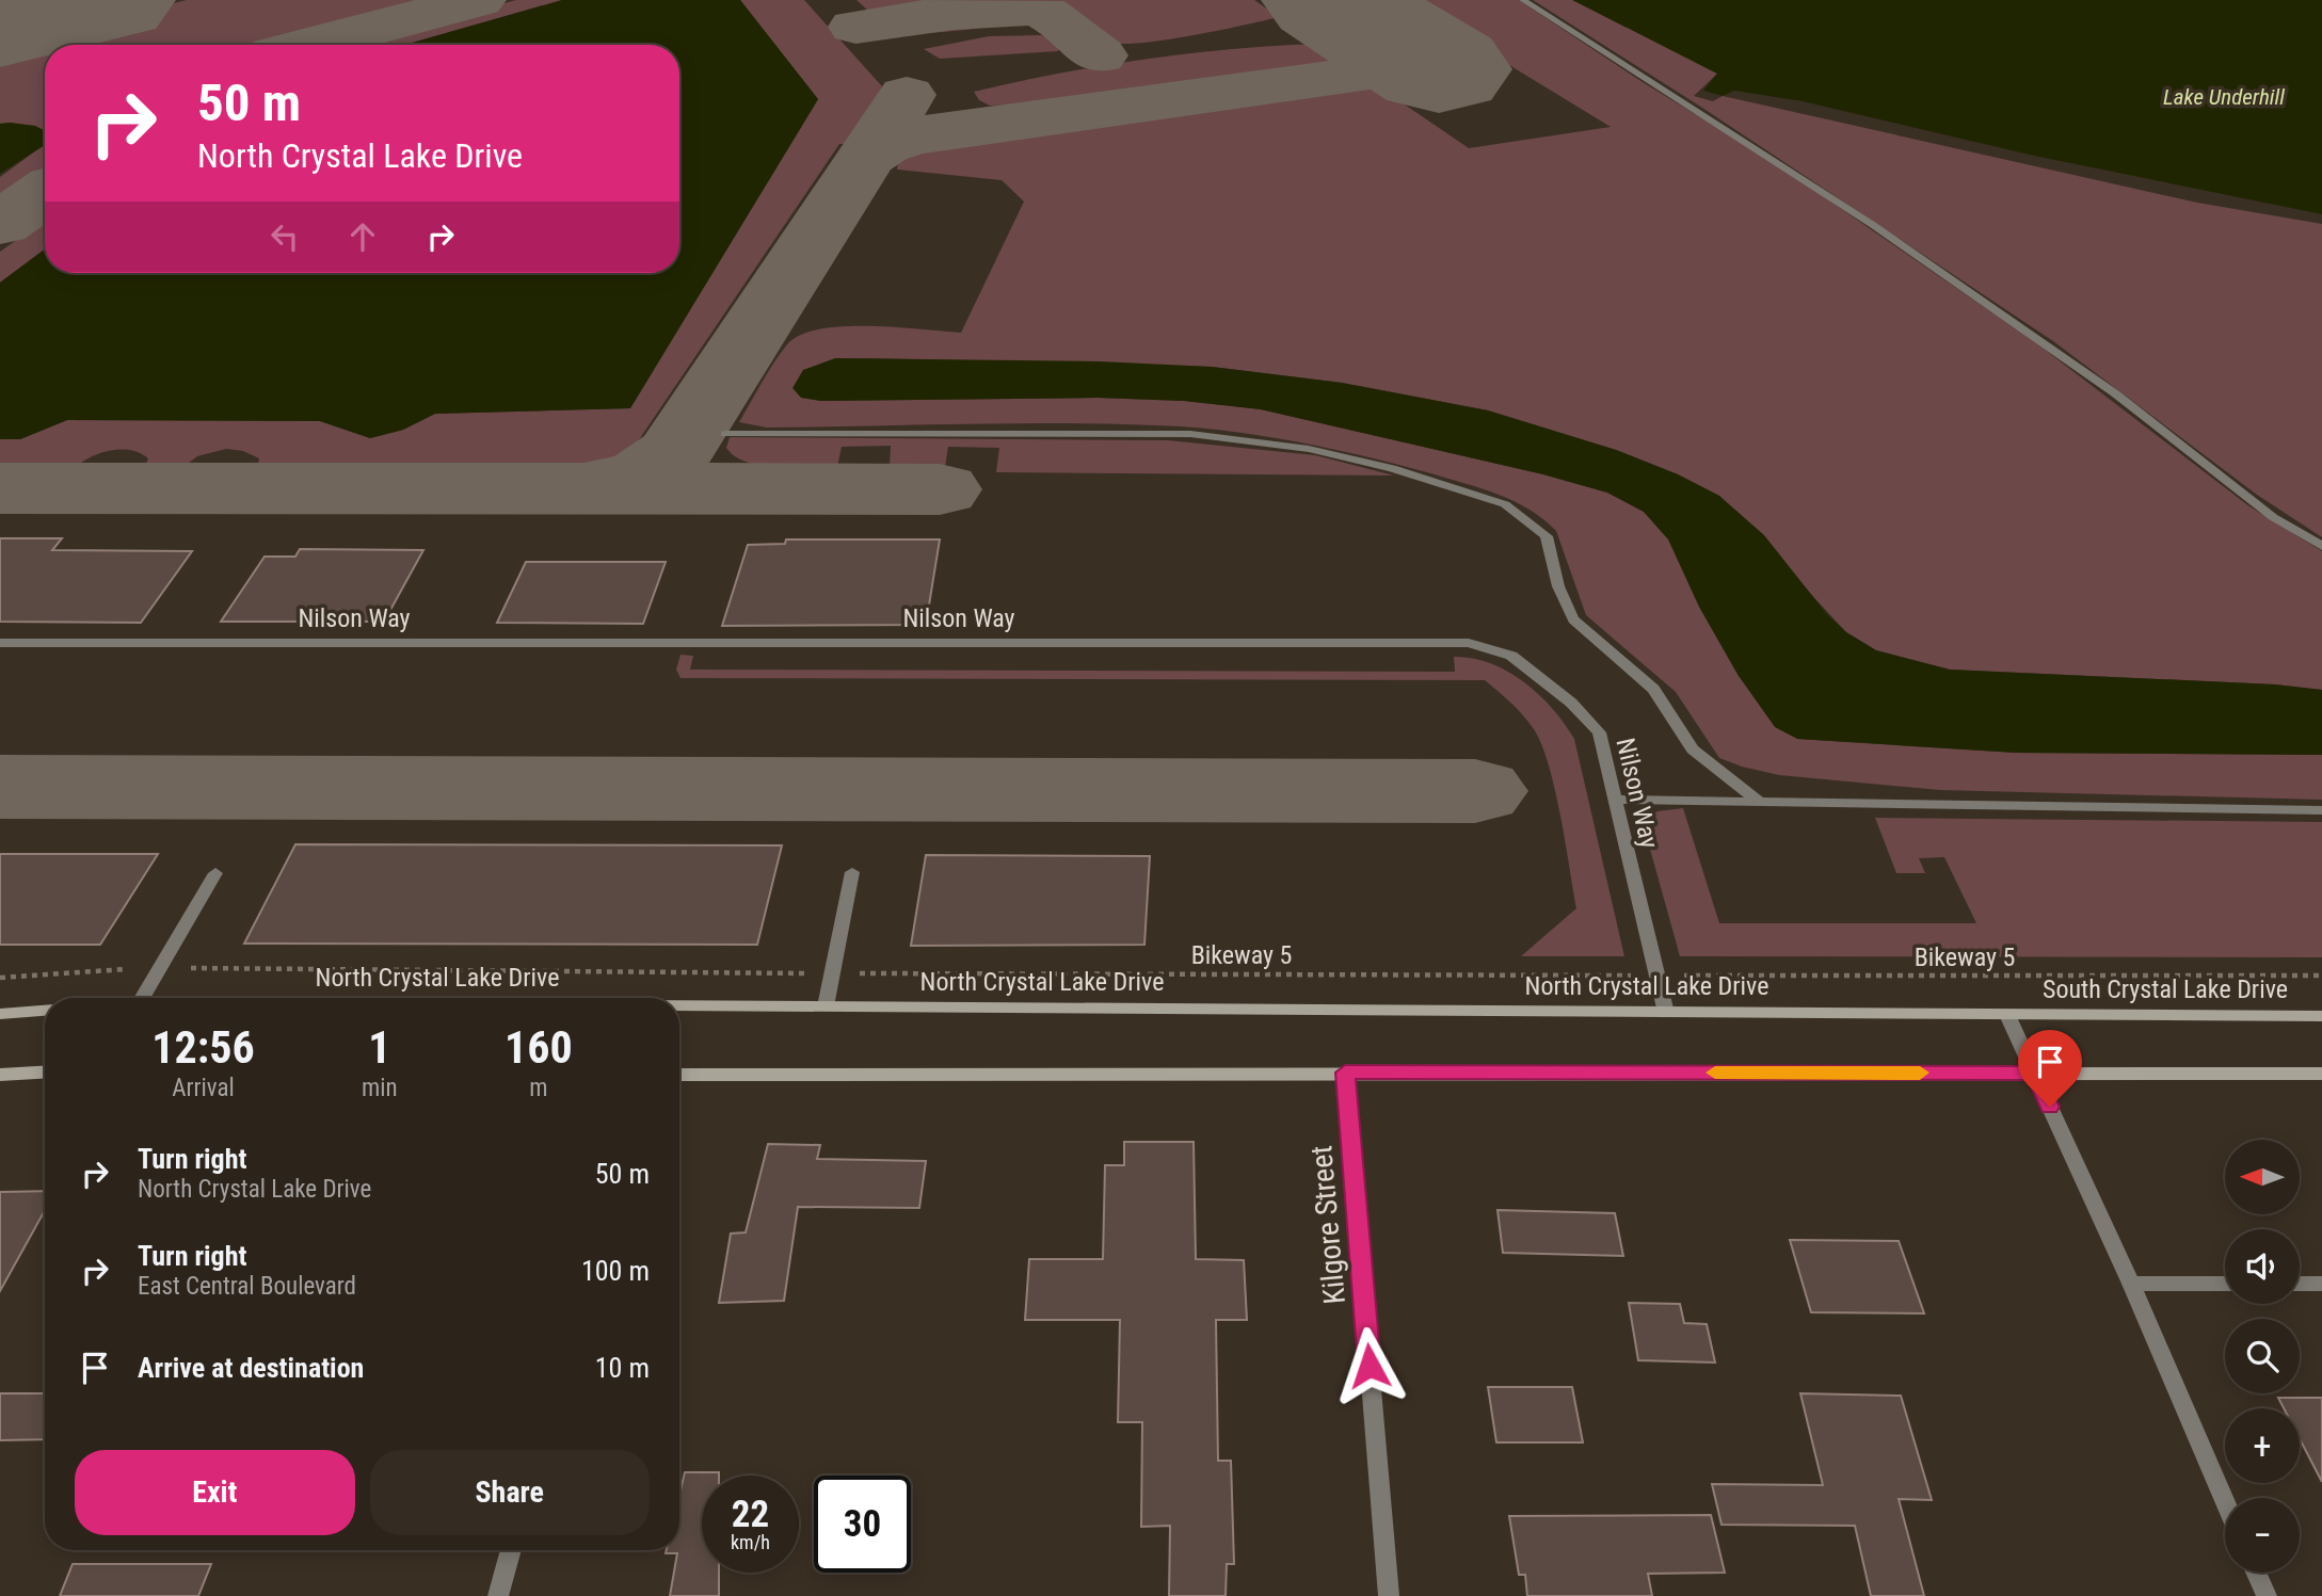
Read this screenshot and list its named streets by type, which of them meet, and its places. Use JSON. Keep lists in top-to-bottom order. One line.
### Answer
{"streets":{"main road":["North Crystal Lake Drive","South Crystal Lake Drive"],"street":["Nilson Way","Kilgore Street"],"path":["Bikeway 5"]},"crossings":[["Nilson Way","North Crystal Lake Drive"],["North Crystal Lake Drive","South Crystal Lake Drive"]],"water":["Lake Underhill"],"north":"left","page":{"turn":["50 m","North Crystal Lake Drive"],"eta":["12:56","Arrival","1","min","160","m"],"list":[{"name":"Turn right","note":"North Crystal Lake Drive","value":"50 m"},{"name":"Turn right","note":"East Central Boulevard","value":"100 m"},{"name":"Arrive at destination","value":"10 m"}],"map_buttons":["+","−"],"buttons":["Exit","Share"],"speed":"22 km/h","limit":"30"}}
